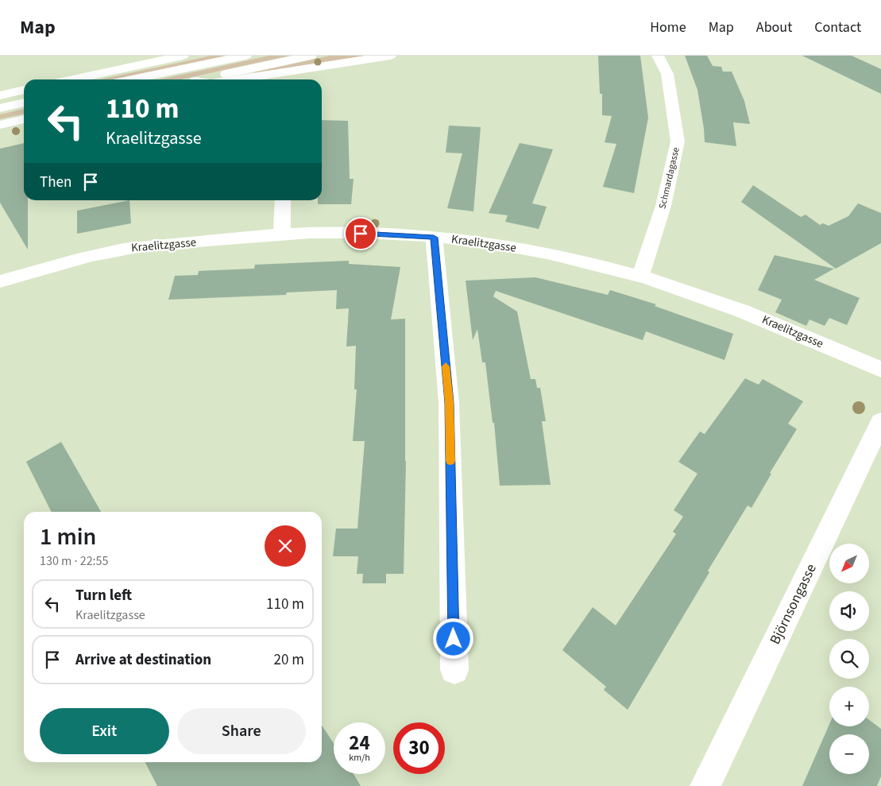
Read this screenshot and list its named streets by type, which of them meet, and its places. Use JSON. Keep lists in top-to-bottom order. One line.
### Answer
{"streets":{"street":["Schmardagasse","Kraelitzgasse","Björnsongasse"]},"crossings":[["Schmardagasse","Kraelitzgasse"]],"north":"bottom left","page":{"header":"Map","nav":["Home","Map","About","Contact"],"turn":["110 m","Kraelitzgasse"],"then":"Then","heading":["1 min","130 m · 22:55"],"map_buttons":["+","−"],"list":[{"name":"Turn left","note":"Kraelitzgasse","value":"110 m"},{"name":"Arrive at destination","value":"20 m"}],"buttons":["Exit","Share"],"speed":"24 km/h","limit":"30"}}
